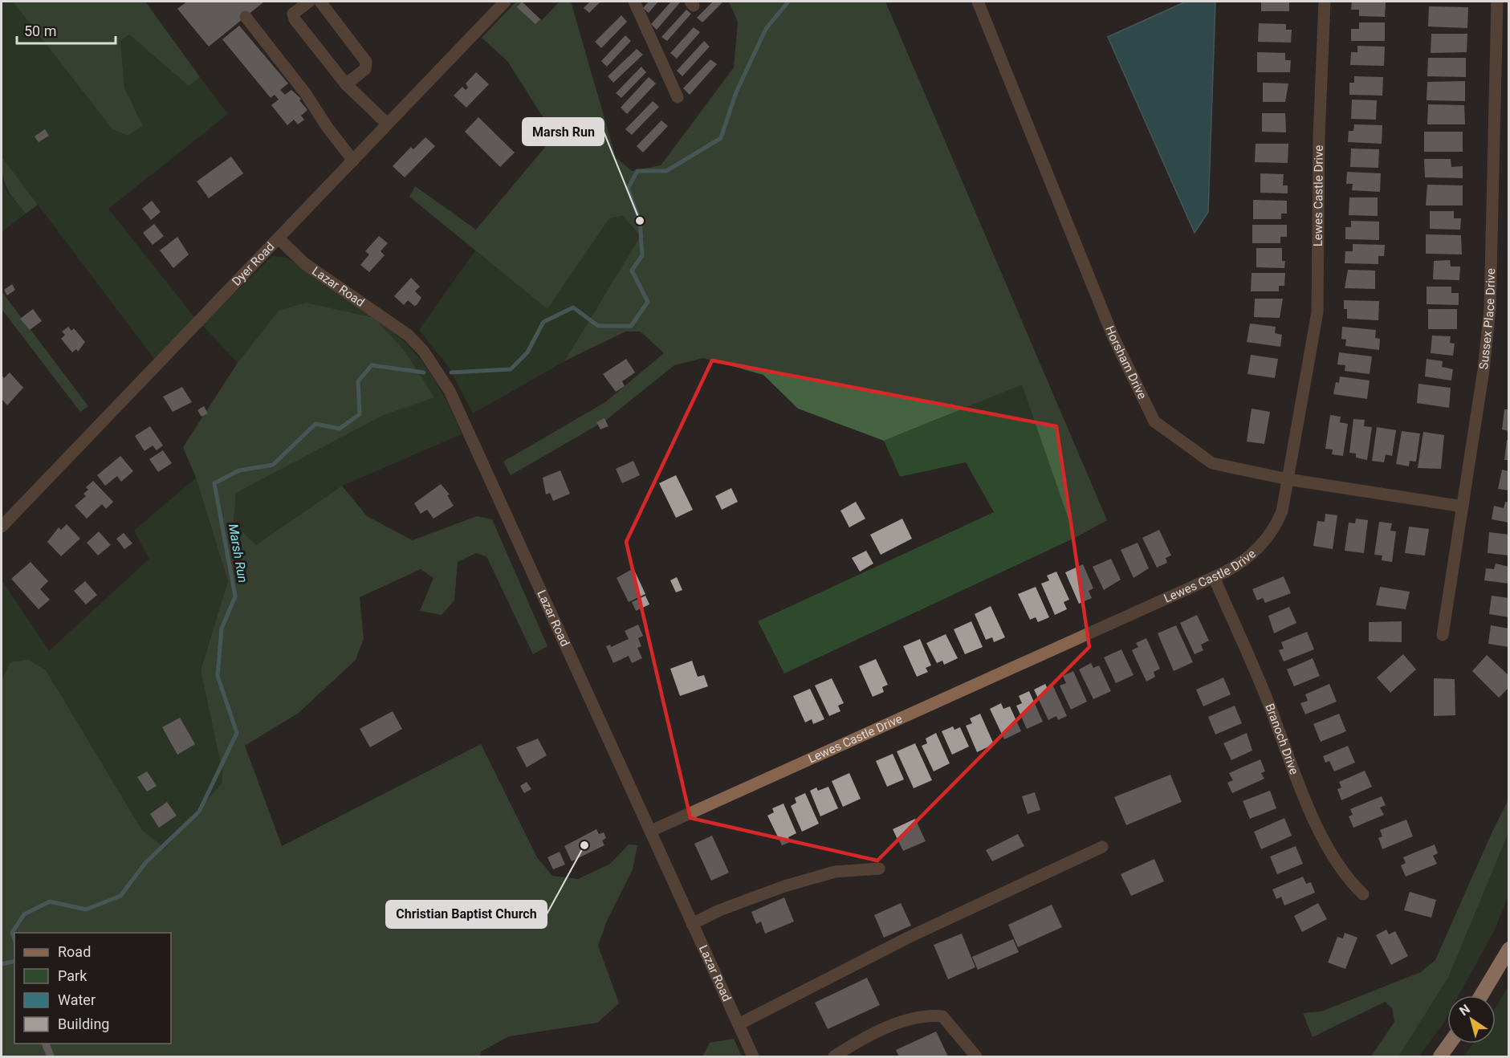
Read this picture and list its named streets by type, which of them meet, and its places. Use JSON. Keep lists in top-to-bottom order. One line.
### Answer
{"streets":{"street":["Lewes Castle Drive","Dyer Road","Lazar Road","Sussex Place Drive","Horsham Drive","Branoch Drive"]},"crossings":[["Lewes Castle Drive","Lazar Road"],["Lewes Castle Drive","Horsham Drive"],["Lewes Castle Drive","Branoch Drive"],["Dyer Road","Lazar Road"],["Sussex Place Drive","Horsham Drive"]],"water":["Marsh Run"],"places":["Marsh Run","Christian Baptist Church"],"legend":["Road","Park","Water","Building"],"scale_bar":"50 m","north":"top left"}
